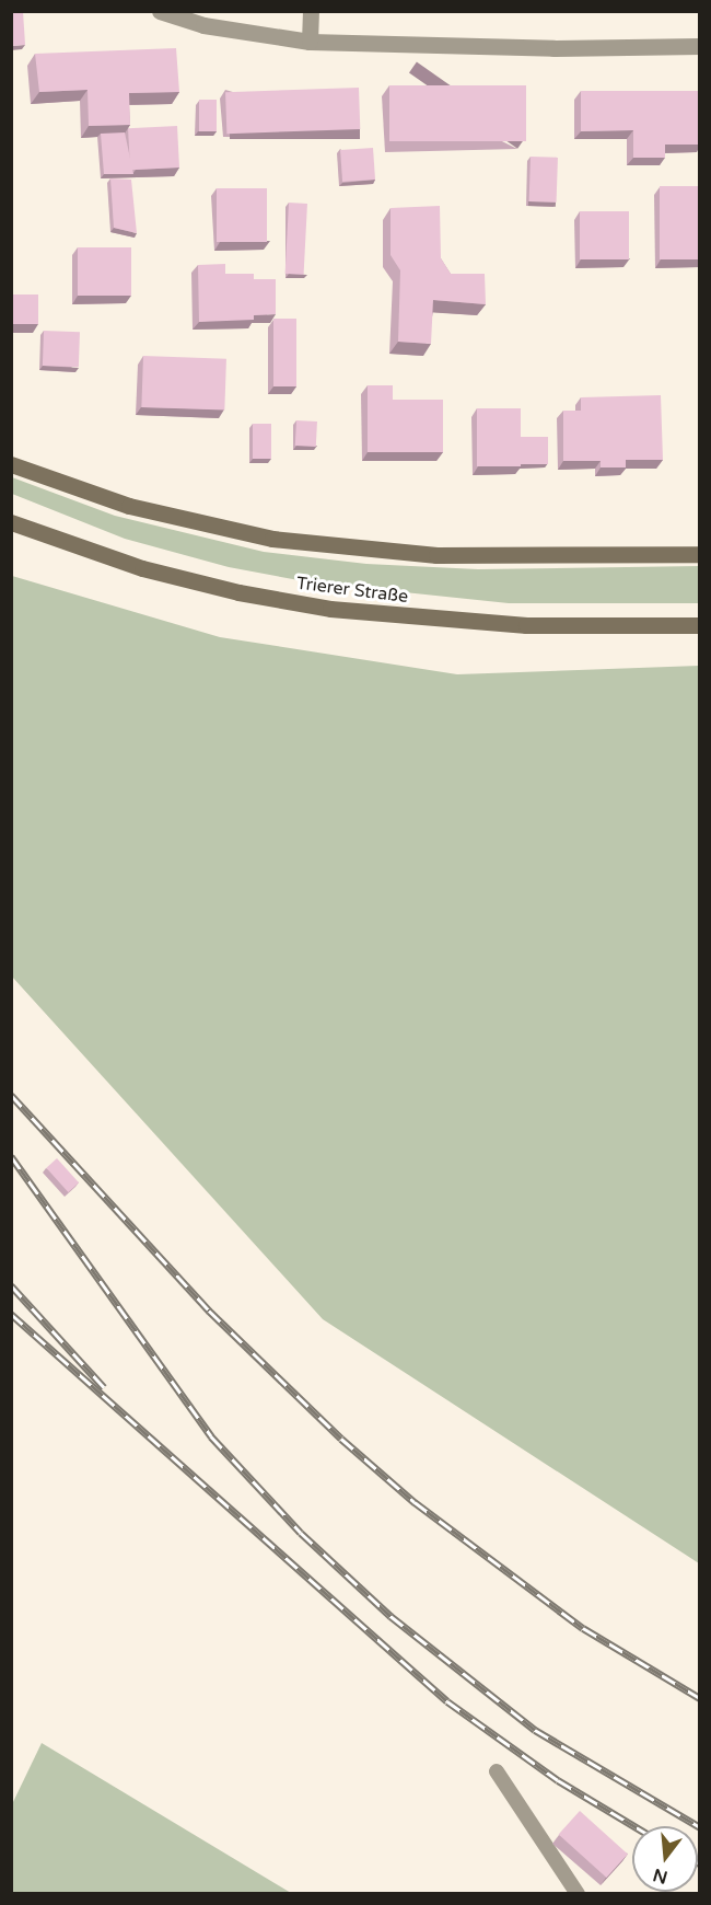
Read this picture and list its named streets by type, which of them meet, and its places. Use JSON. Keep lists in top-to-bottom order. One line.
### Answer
{"streets":{"main road":["Trierer Straße"]},"north":"bottom"}
